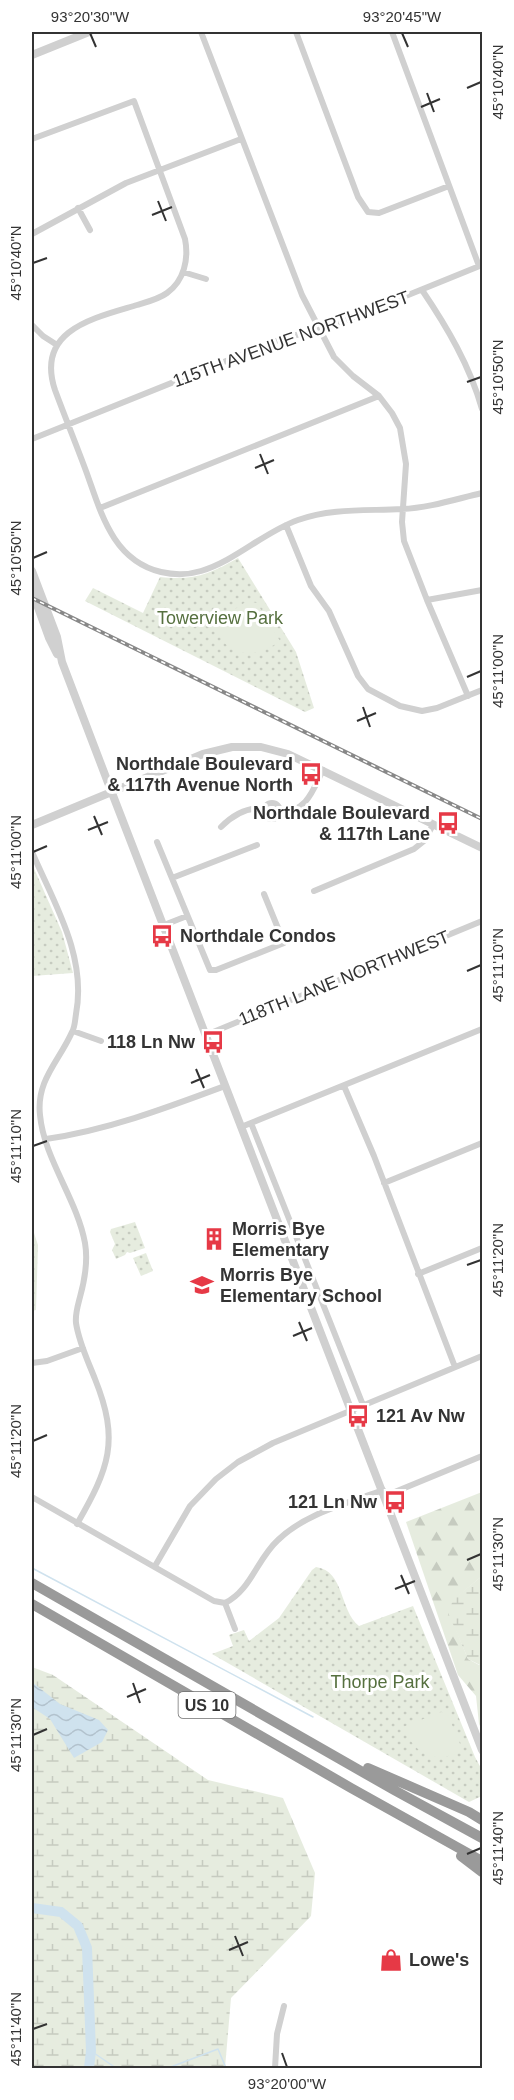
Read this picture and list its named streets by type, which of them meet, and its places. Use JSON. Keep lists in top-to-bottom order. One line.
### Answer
{"streets":{"highway":["US 10"],"street":["115TH AVENUE NORTHWEST","118TH LANE NORTHWEST"]},"parks":["Towerview Park","Thorpe Park"],"places":{"bus stop":["Northdale Boulevard & 117th Avenue North","Northdale Boulevard & 117th Lane","Northdale Condos","118 Ln Nw","121 Av Nw","121 Ln Nw"],"building":["Morris Bye Elementary"],"school or university":["Morris Bye Elementary School"],"shop":["Lowe's"]},"coordinates":["93°20'30\"W","93°20'45\"W","45°10'40\"N","45°10'50\"N","45°11'00\"N","45°11'10\"N","45°11'20\"N","45°11'30\"N","45°11'40\"N","93°20'00\"W"]}
